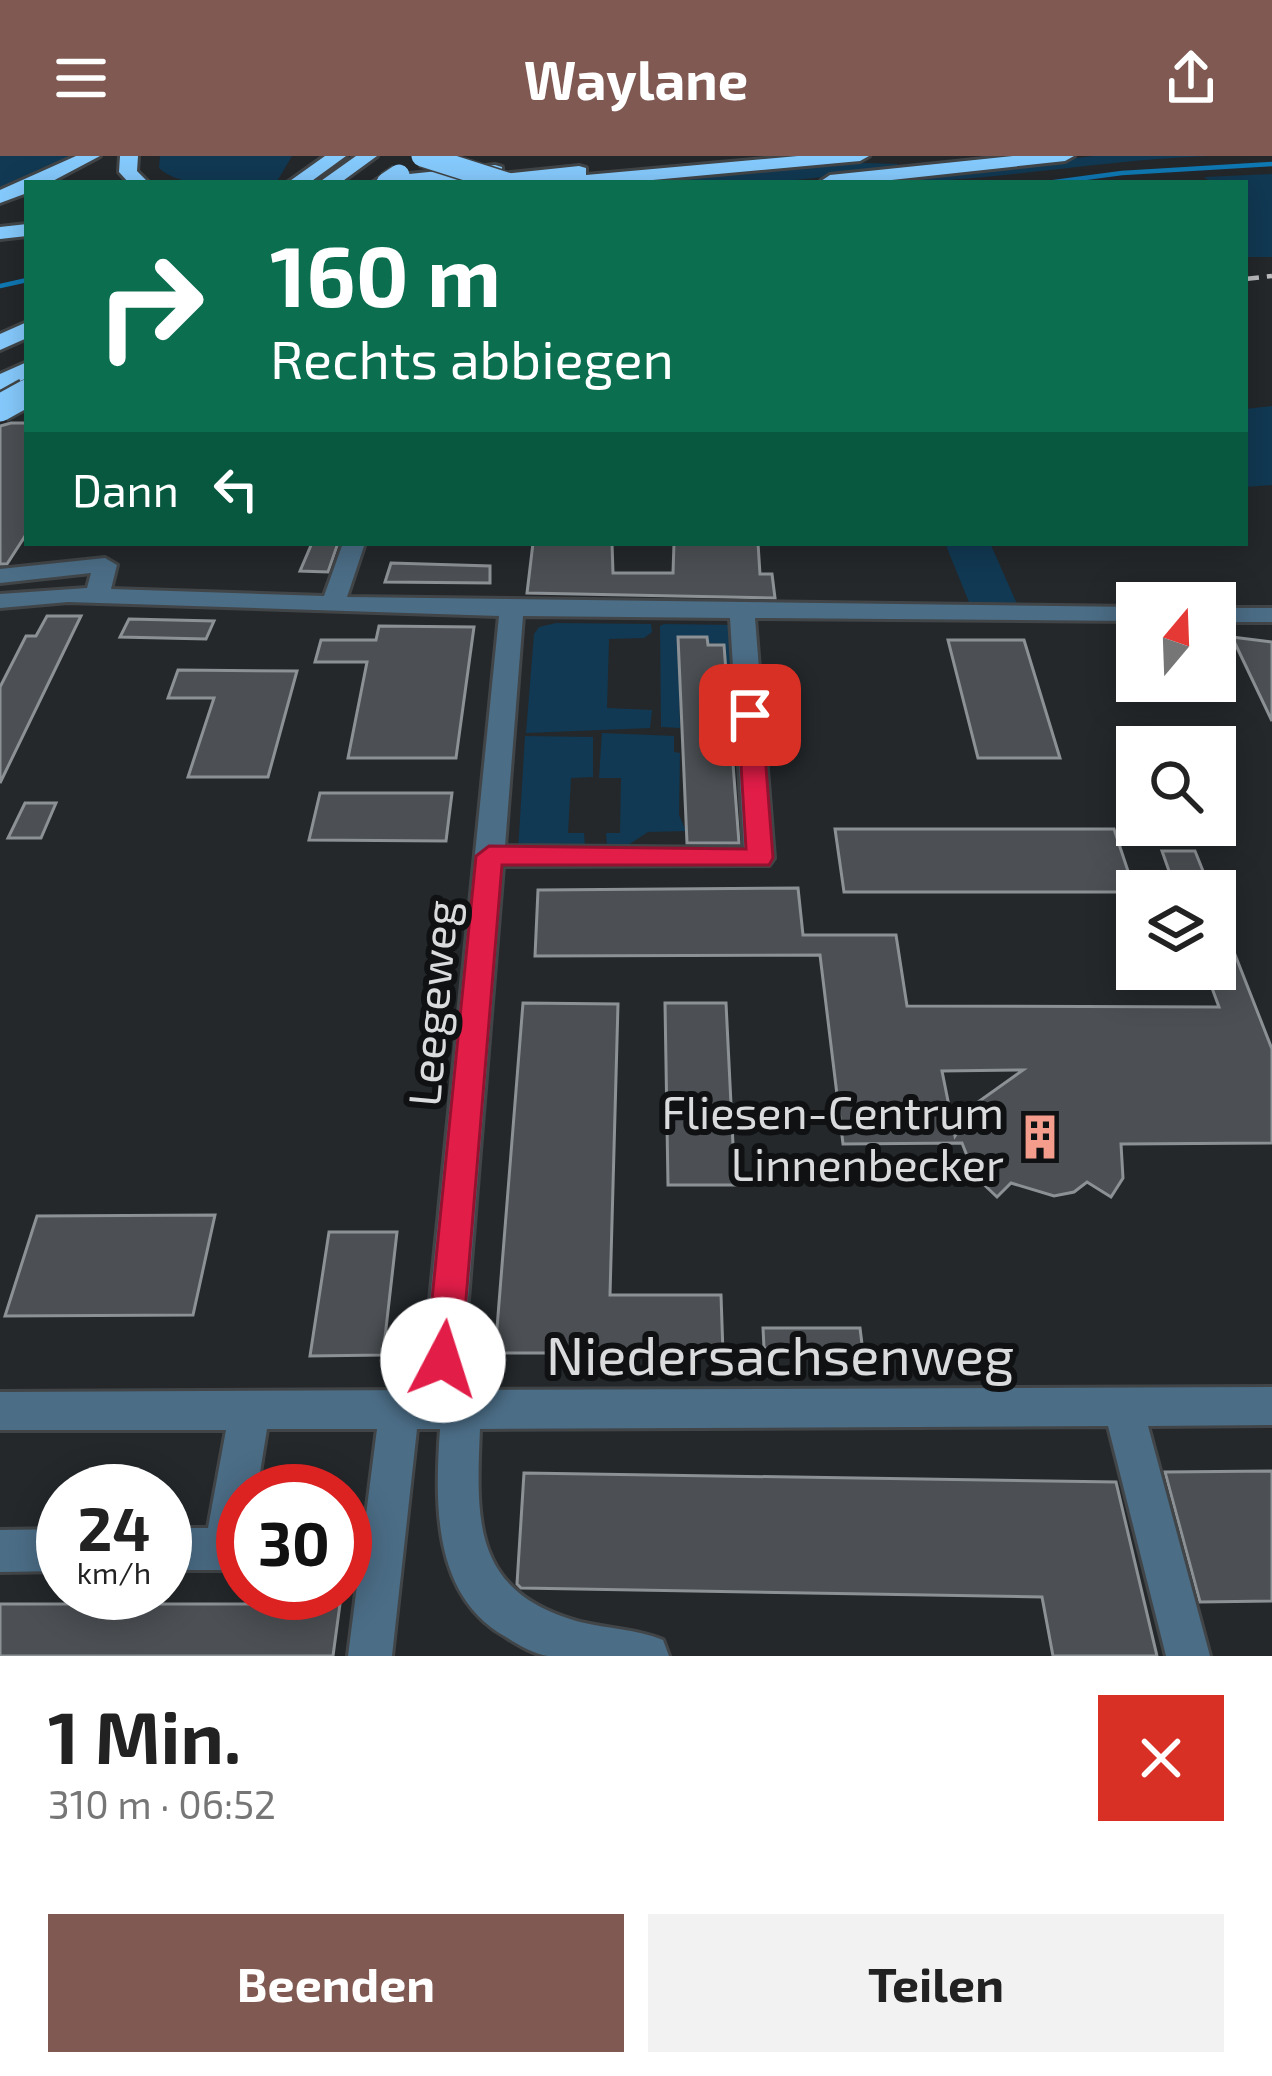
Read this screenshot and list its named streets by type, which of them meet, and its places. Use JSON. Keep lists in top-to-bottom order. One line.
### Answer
{"streets":{"street":["Leegeweg","Niedersachsenweg"]},"crossings":[["Leegeweg","Niedersachsenweg"]],"places":{"building":["Fliesen-Centrum Linnenbecker"]},"north":"top","page":{"header":"Waylane","turn":["160 m","Rechts abbiegen"],"then":"Dann","speed":"24 km/h","limit":"30","heading":["1 Min.","310 m · 06:52"],"buttons":["Beenden","Teilen"]}}
